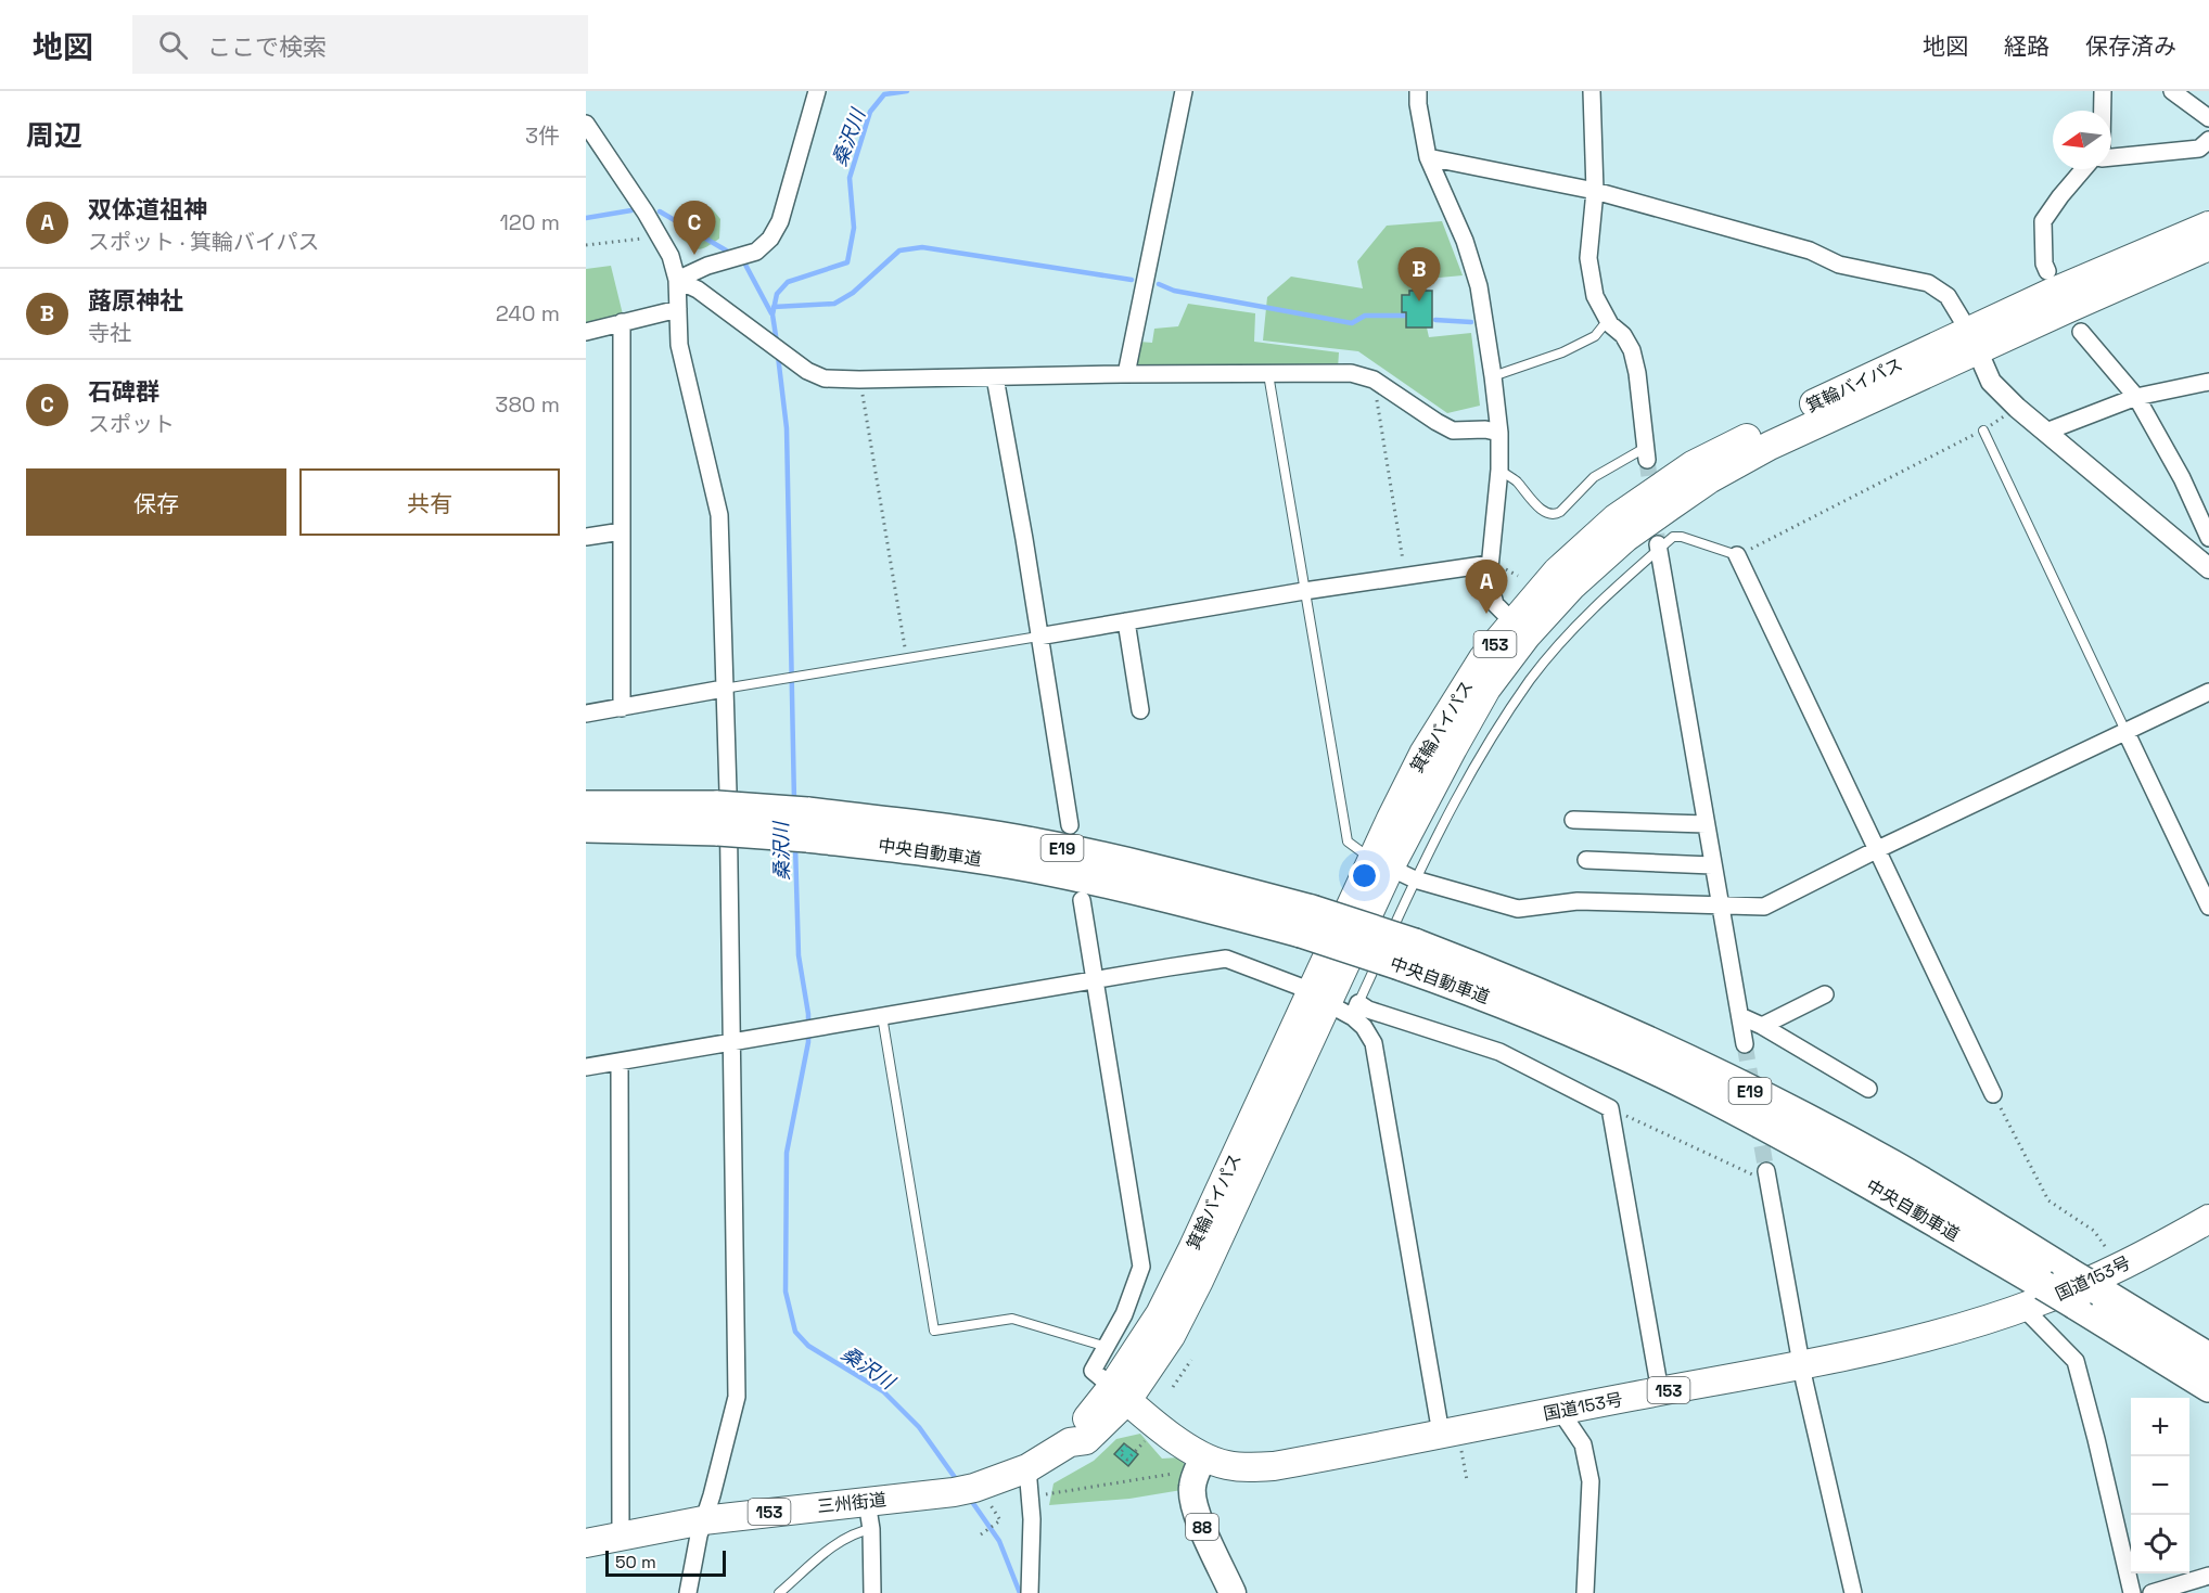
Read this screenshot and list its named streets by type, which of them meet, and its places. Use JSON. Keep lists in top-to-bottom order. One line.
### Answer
{"streets":{"highway":["箕輪バイパス","153","E19","中央自動車道","国道153号","三州街道"],"main road":["88"]},"crossings":[["箕輪バイパス","国道153号"],["箕輪バイパス","三州街道"],["国道153号","三州街道"],["国道153号","88"]],"water":["桑沢川"],"scale_bar":"50 m","north":"left","page":{"header":"地図","search":"ここで検索","nav":["地図","経路","保存済み"],"heading":["周辺","3件"],"list":[{"mark":"A","name":"双体道祖神","note":"スポット · 箕輪バイパス","value":"120 m"},{"mark":"B","name":"蕗原神社","note":"寺社","value":"240 m"},{"mark":"C","name":"石碑群","note":"スポット","value":"380 m"}],"pins":["C","B","A"],"buttons":["保存","共有"],"map_buttons":["+","−"],"scale":"50 m"}}
